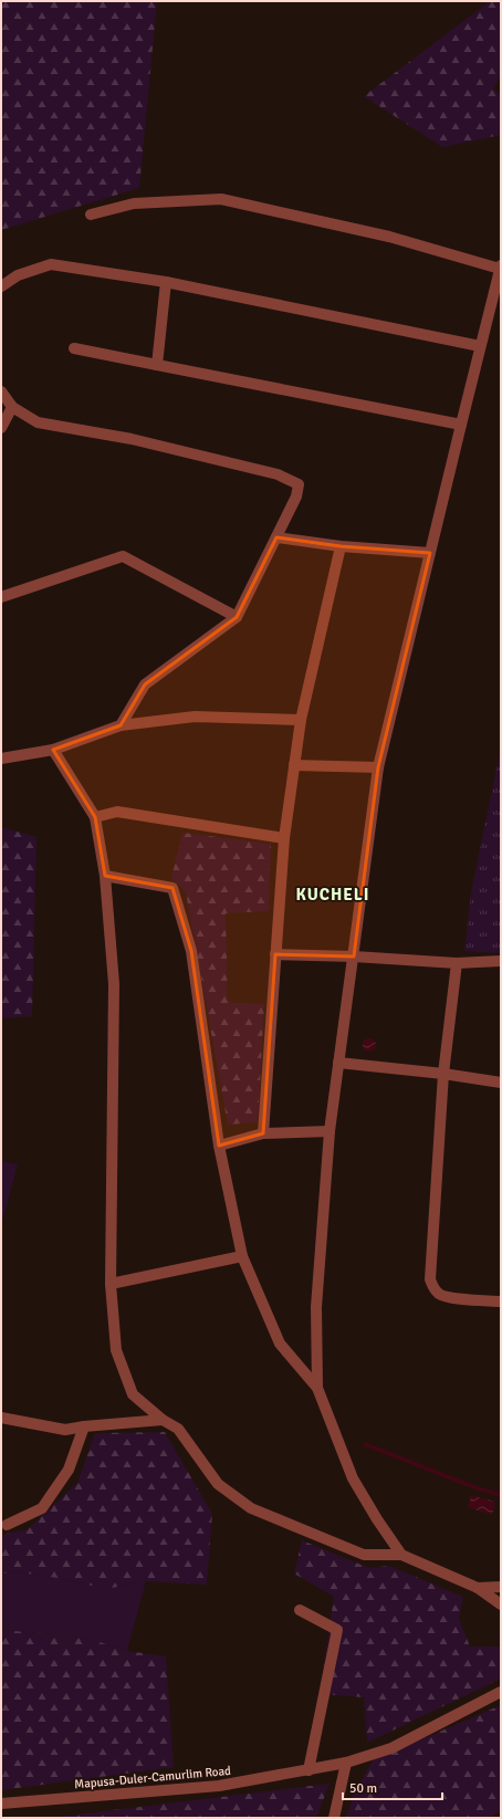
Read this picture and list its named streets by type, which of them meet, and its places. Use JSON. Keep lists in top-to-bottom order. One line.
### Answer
{"streets":{"street":["Mapusa-Duler-Camurlim Road"]},"districts":["KUCHELI"],"scale_bar":"50 m"}
